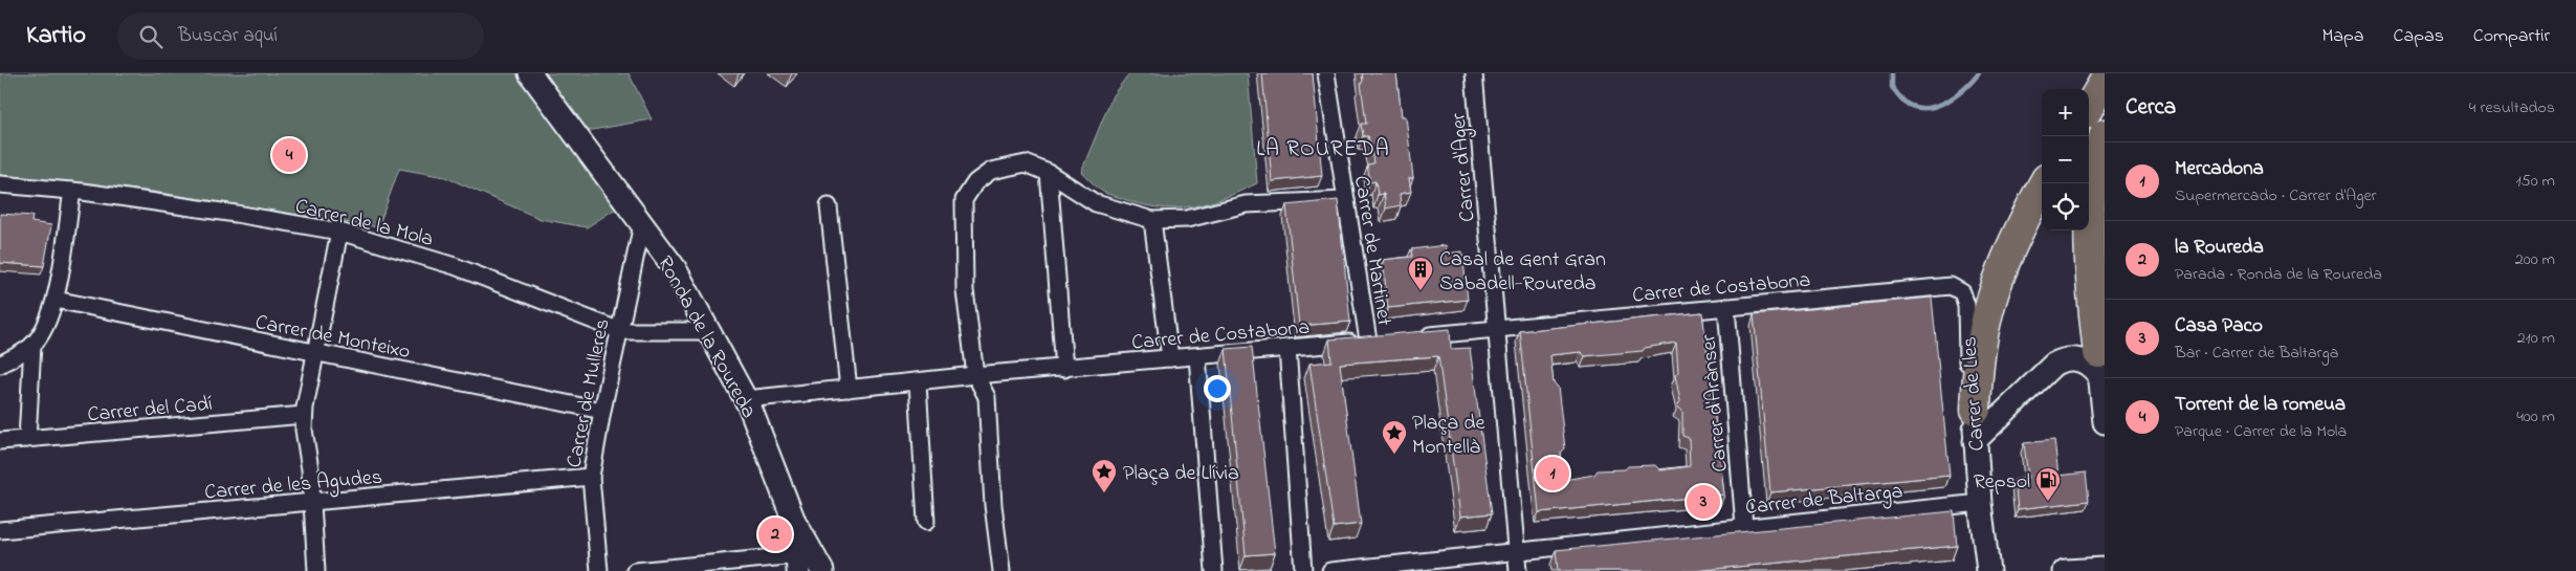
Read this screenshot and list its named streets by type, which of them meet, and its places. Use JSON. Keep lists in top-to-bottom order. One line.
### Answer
{"streets":{"street":["Carrer d'Ager","Carrer de la Mola","Carrer de Martinet","Carrer de Costabona","Carrer de Monteixo","Ronda de la Roureda","Carrer de Mulleres","Carrer de Lles","Carrer d'Arànser","Carrer del Cadí","Carrer de les Agudes","Carrer de Baltarga"]},"crossings":[["Carrer d'Ager","Carrer de Costabona"],["Carrer d'Ager","Carrer de Baltarga"],["Carrer de la Mola","Ronda de la Roureda"],["Carrer de la Mola","Carrer de Mulleres"],["Carrer de Martinet","Carrer de Costabona"],["Carrer de Costabona","Ronda de la Roureda"],["Carrer de Costabona","Carrer de Lles"],["Carrer de Costabona","Carrer d'Arànser"],["Carrer de Monteixo","Carrer de Mulleres"],["Ronda de la Roureda","Carrer de Mulleres"],["Carrer de Mulleres","Carrer de les Agudes"],["Carrer de Lles","Carrer de Baltarga"],["Carrer d'Arànser","Carrer de Baltarga"]],"districts":["LA ROUREDA"],"places":{"building":["Casal de Gent Gran Sabadell-Roureda"],"place":["Plaça de Montellà","Plaça de Llívia"],"fuel station":["Repsol"]},"page":{"header":"Kartio","search":"Buscar aquí","nav":["Mapa","Capas","Compartir"],"heading":["Cerca","4 resultados"],"map_buttons":["+","−"],"pins":["4","1","3","2"],"list":[{"mark":"1","name":"Mercadona","note":"Supermercado · Carrer d'Ager","value":"150 m"},{"mark":"2","name":"la Roureda","note":"Parada · Ronda de la Roureda","value":"200 m"},{"mark":"3","name":"Casa Paco","note":"Bar · Carrer de Baltarga","value":"210 m"},{"mark":"4","name":"Torrent de la romeua","note":"Parque · Carrer de la Mola","value":"400 m"}]}}
